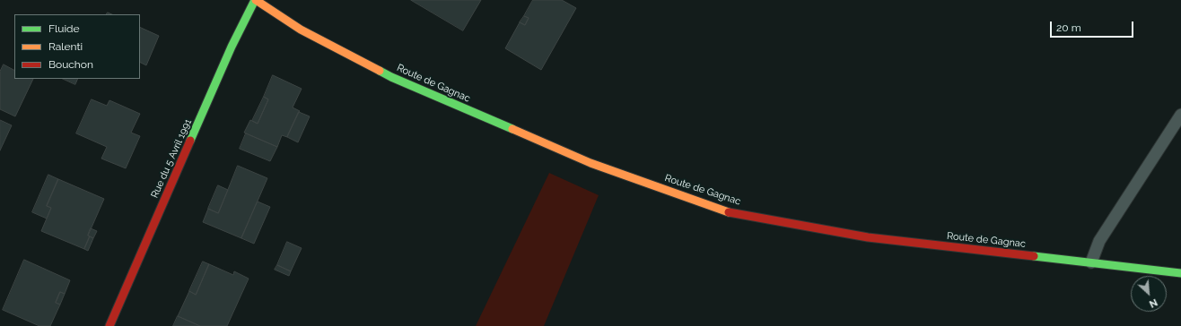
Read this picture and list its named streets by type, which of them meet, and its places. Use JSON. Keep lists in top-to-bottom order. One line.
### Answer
{"streets":{"main road":["Route de Gagnac","Rue du 5 Avril 1991"]},"crossings":[["Route de Gagnac","Rue du 5 Avril 1991"]],"legend":["Fluide","Ralenti","Bouchon"],"scale_bar":"20 m","north":"bottom right"}
